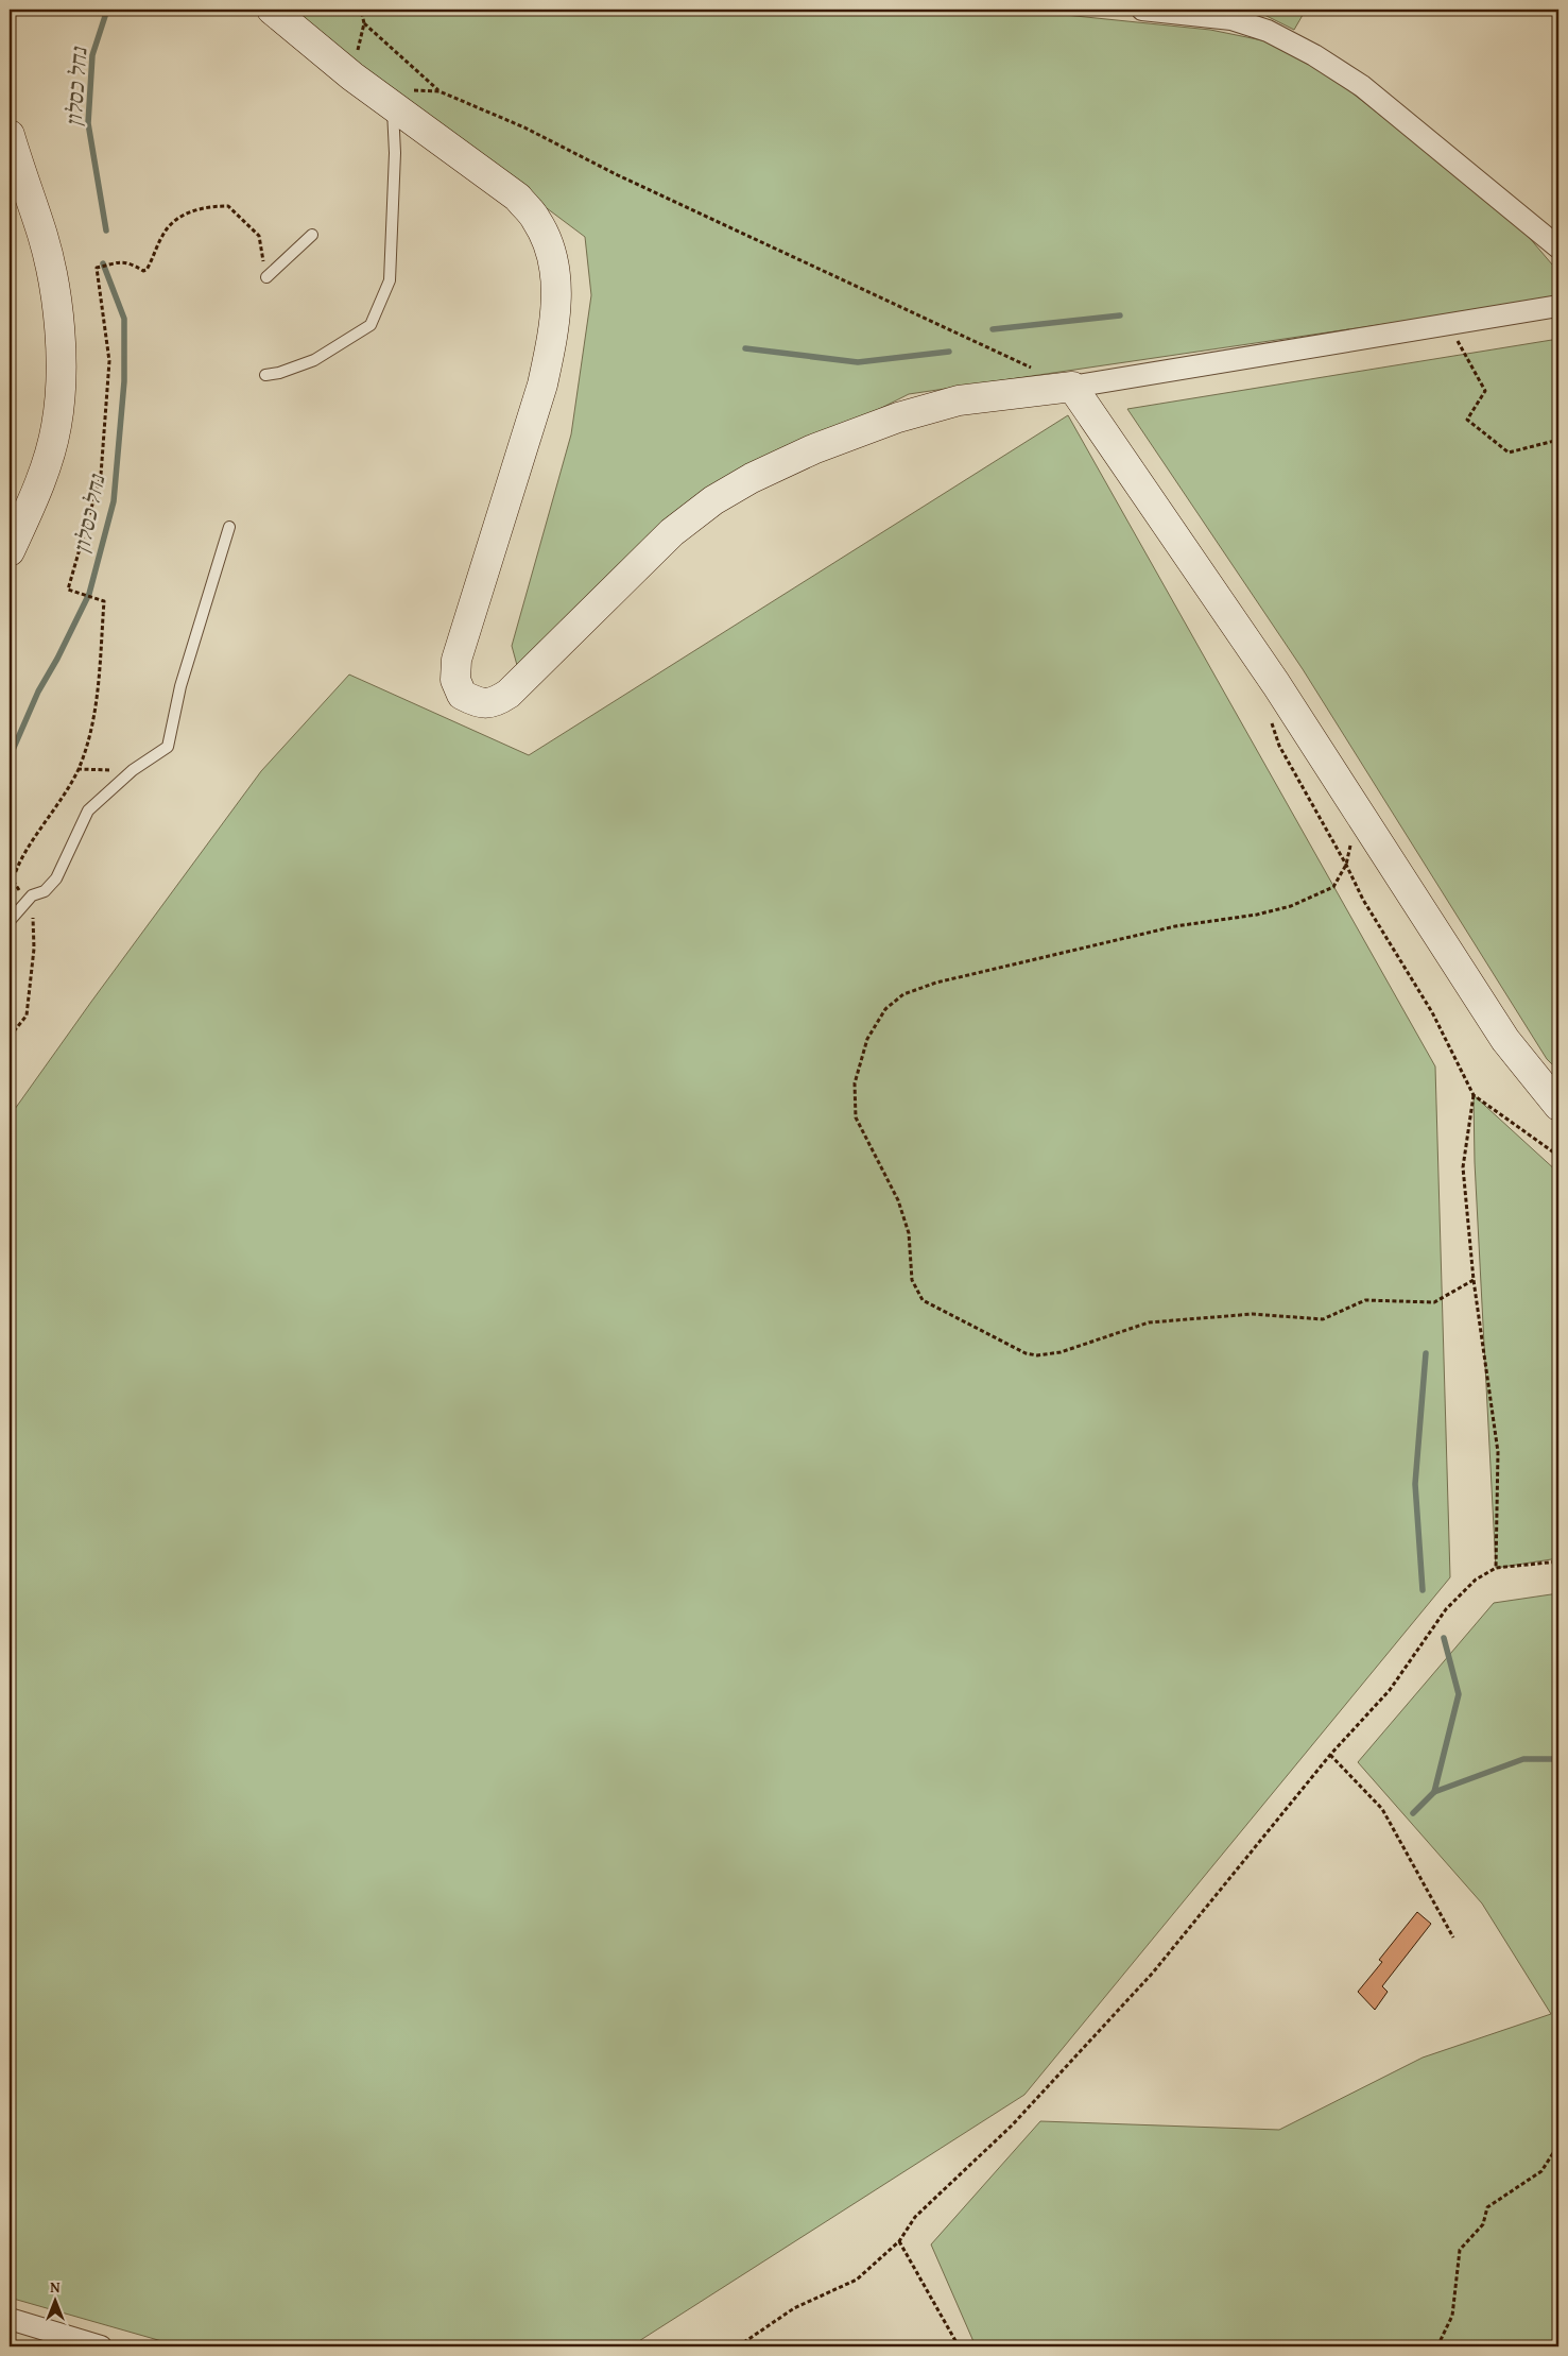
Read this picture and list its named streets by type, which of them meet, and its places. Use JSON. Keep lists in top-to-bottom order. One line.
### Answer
{"water":["נחל כסלון"],"north":"top"}
